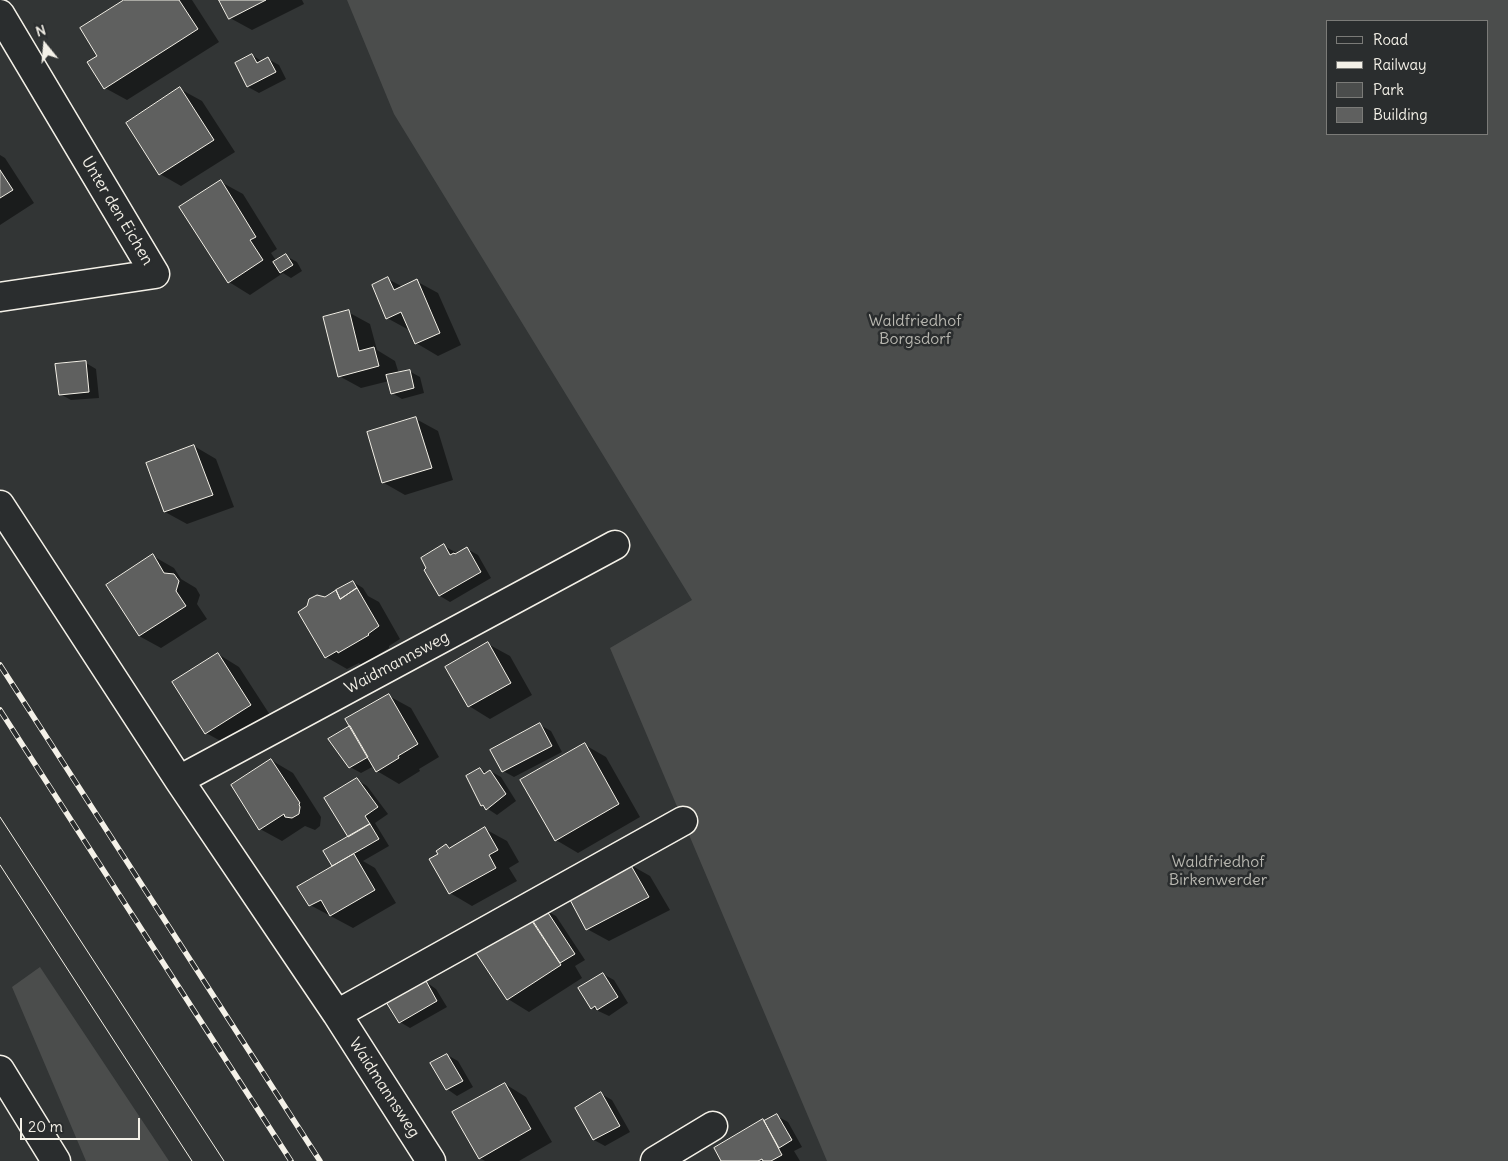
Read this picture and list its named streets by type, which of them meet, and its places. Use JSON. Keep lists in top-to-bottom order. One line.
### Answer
{"streets":{"street":["Unter den Eichen","Waidmannsweg"]},"parks":["Waldfriedhof Borgsdorf","Waldfriedhof Birkenwerder"],"legend":["Road","Railway","Park","Building"],"scale_bar":"20 m","north":"top"}
